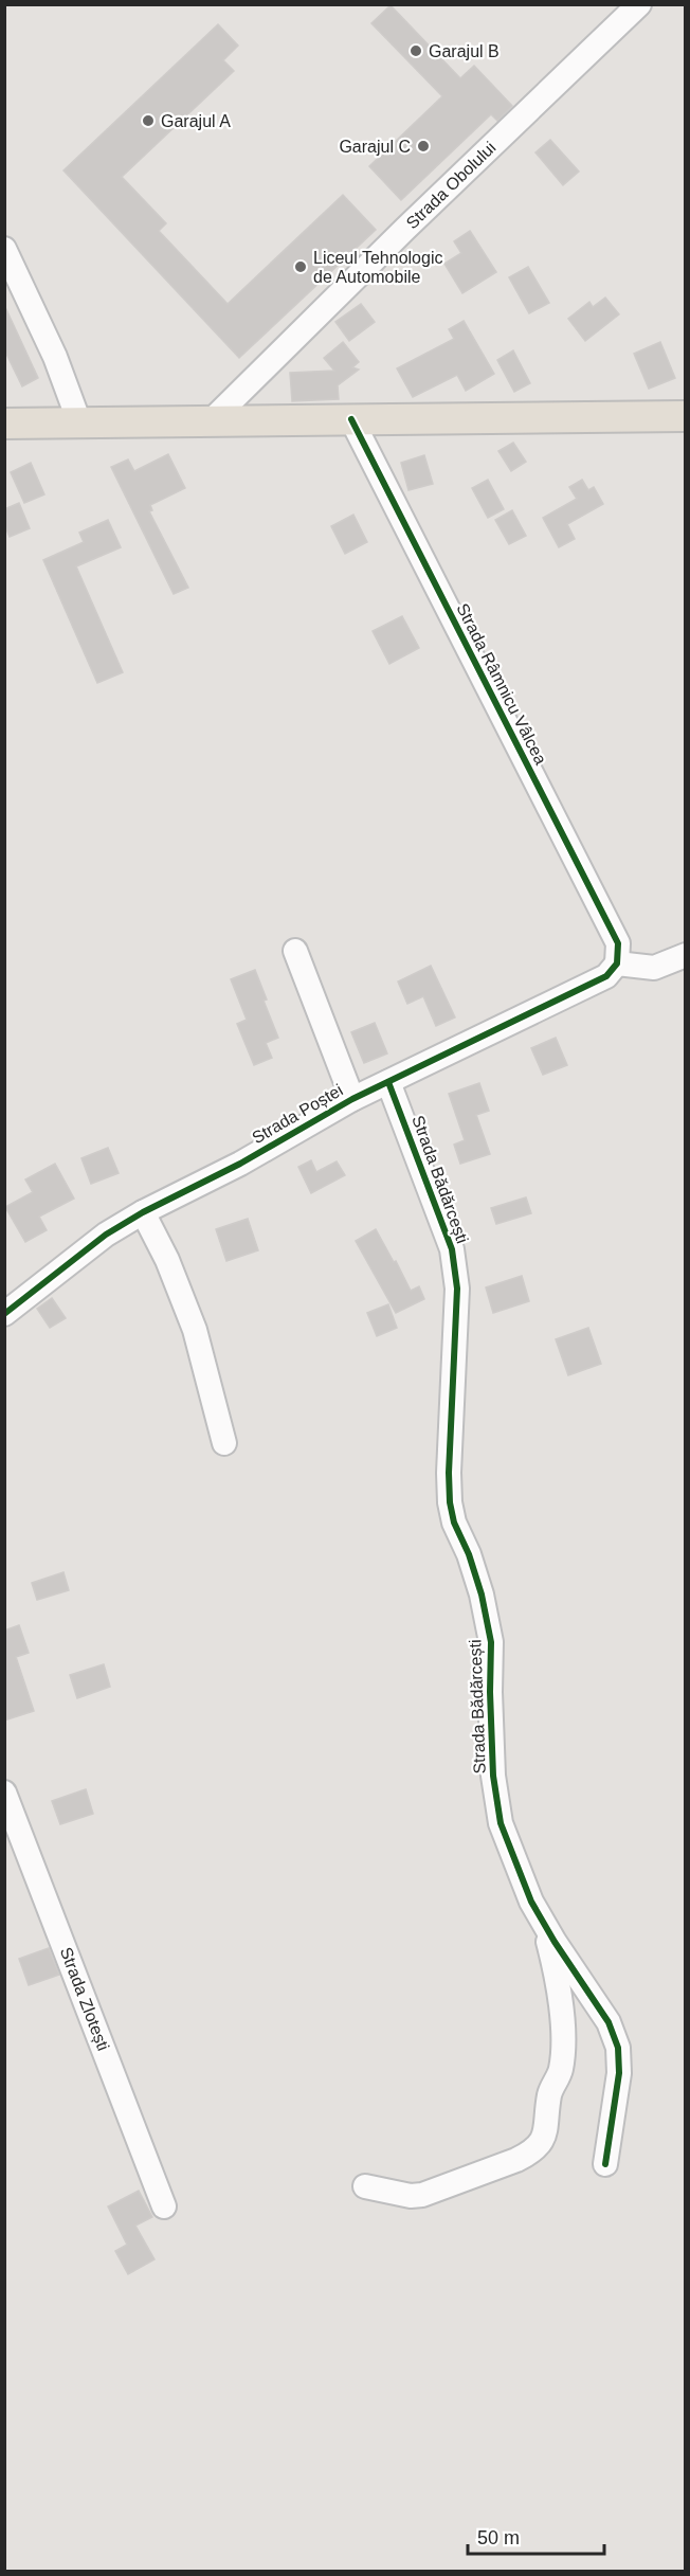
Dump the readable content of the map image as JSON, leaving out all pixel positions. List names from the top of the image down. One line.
{"streets":{"street":["Strada Obolului","Strada Râmnicu Vâlcea","Strada Poștei","Strada Bădărcești","Strada Zlotești"]},"crossings":[["Strada Râmnicu Vâlcea","Strada Poștei"],["Strada Poștei","Strada Bădărcești"]],"places":["Garajul B","Garajul A","Garajul C","Liceul Tehnologic de Automobile"],"scale_bar":"50 m"}
